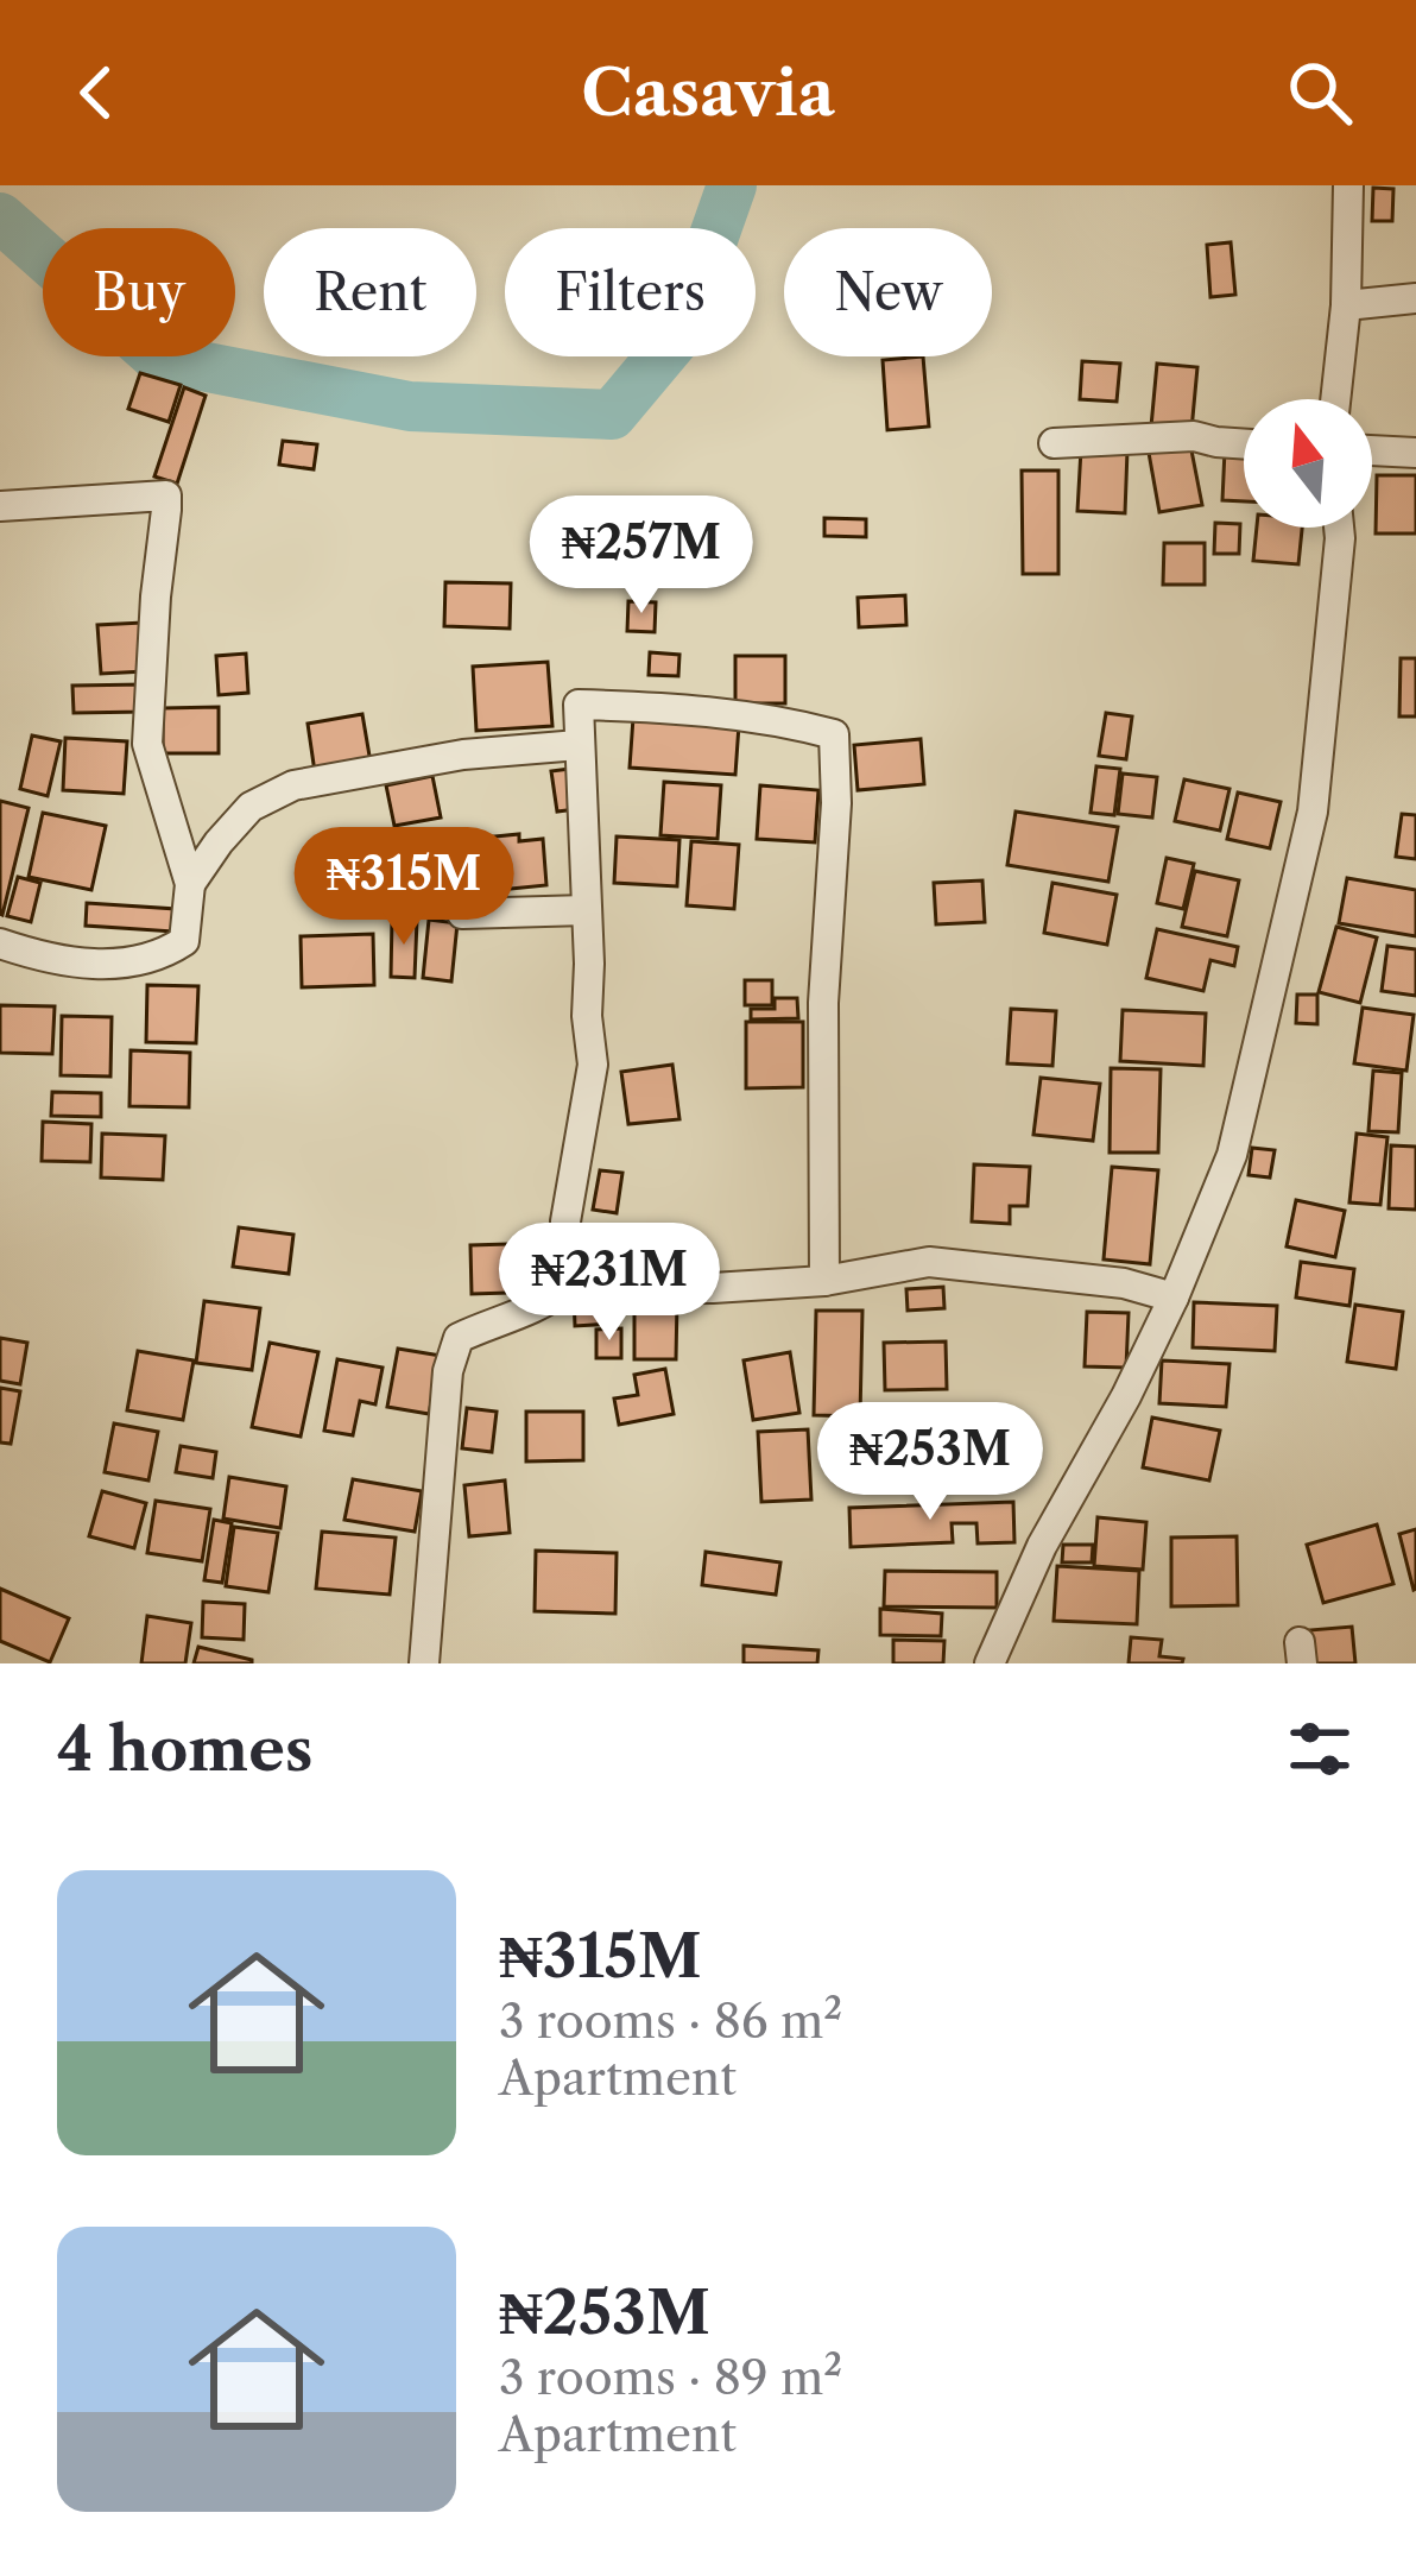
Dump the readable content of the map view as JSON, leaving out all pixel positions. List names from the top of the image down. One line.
{"north":"top","page":{"header":"Casavia","chip":["Buy","Rent","Filters","New"],"price":["₦257M","₦315M","₦231M","₦253M"],"heading":"4 homes","list":[{"name":"₦315M","note":"3 rooms · 86 m² · Apartment"},{"name":"₦253M","note":"3 rooms · 89 m² · Apartment"}]}}
